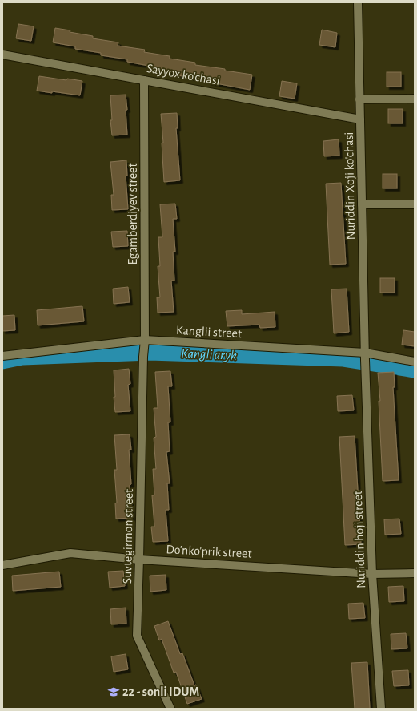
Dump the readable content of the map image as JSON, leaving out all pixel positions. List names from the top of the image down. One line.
{"streets":{"street":["Sayyox ko'chasi","Nuriddin Xoji ko'chasi","Egamberdiyev street","Kanglii street","Suvtegirmon street","Nuriddin hoji street","Do'nko'prik street"]},"crossings":[["Sayyox ko'chasi","Nuriddin Xoji ko'chasi"],["Sayyox ko'chasi","Egamberdiyev street"],["Nuriddin Xoji ko'chasi","Kanglii street"],["Nuriddin Xoji ko'chasi","Nuriddin hoji street"],["Egamberdiyev street","Kanglii street"],["Egamberdiyev street","Suvtegirmon street"],["Suvtegirmon street","Do'nko'prik street"],["Nuriddin hoji street","Do'nko'prik street"]],"water":["Kangli aryk"],"places":{"school or university":["22 - sonli IDUM"]}}
